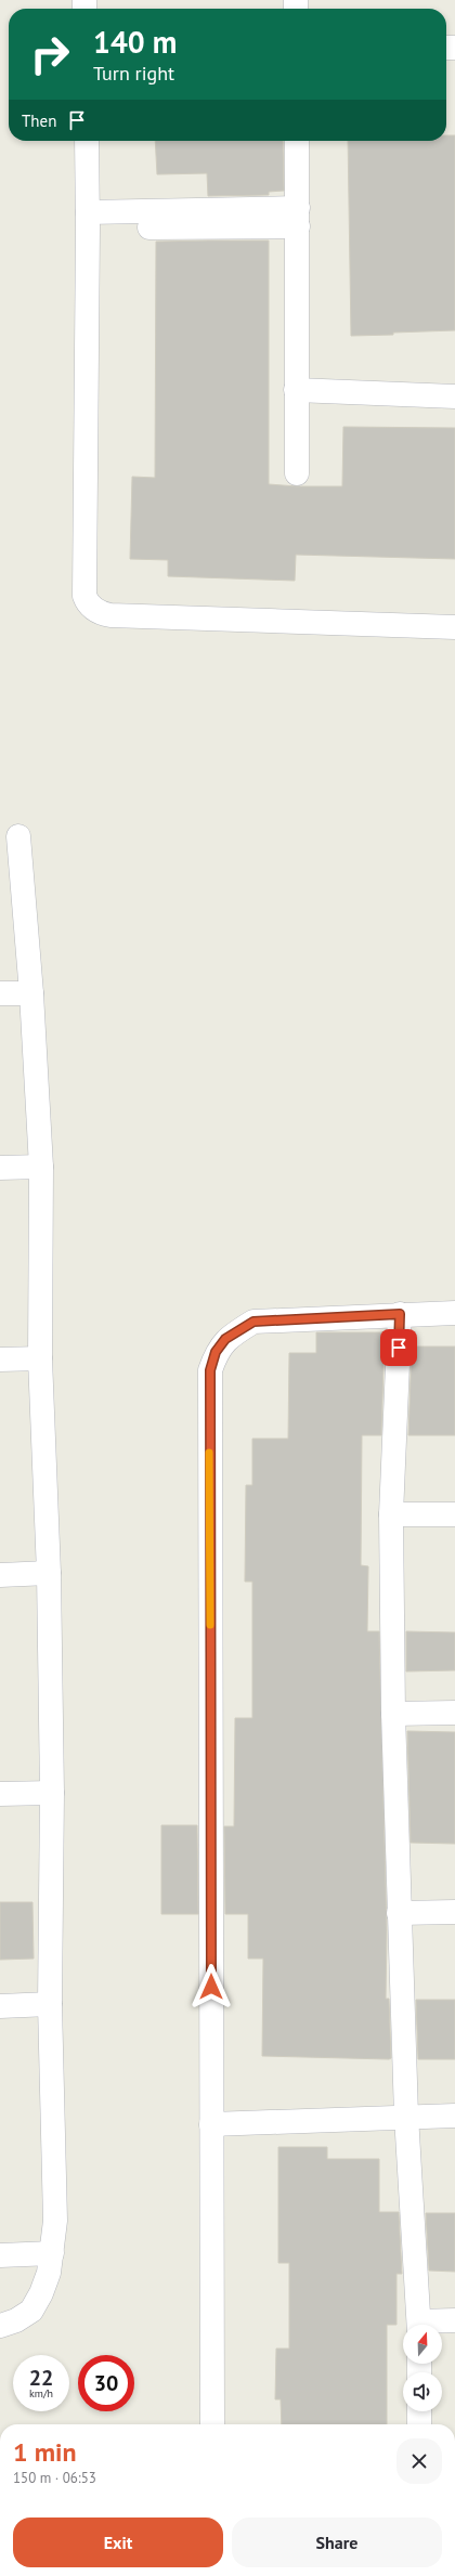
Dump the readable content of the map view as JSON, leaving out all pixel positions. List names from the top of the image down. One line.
{"north":"top","page":{"turn":["140 m","Turn right"],"then":"Then","speed":"22 km/h","limit":"30","heading":["1 min","150 m · 06:53"],"buttons":["Exit","Share"]}}
